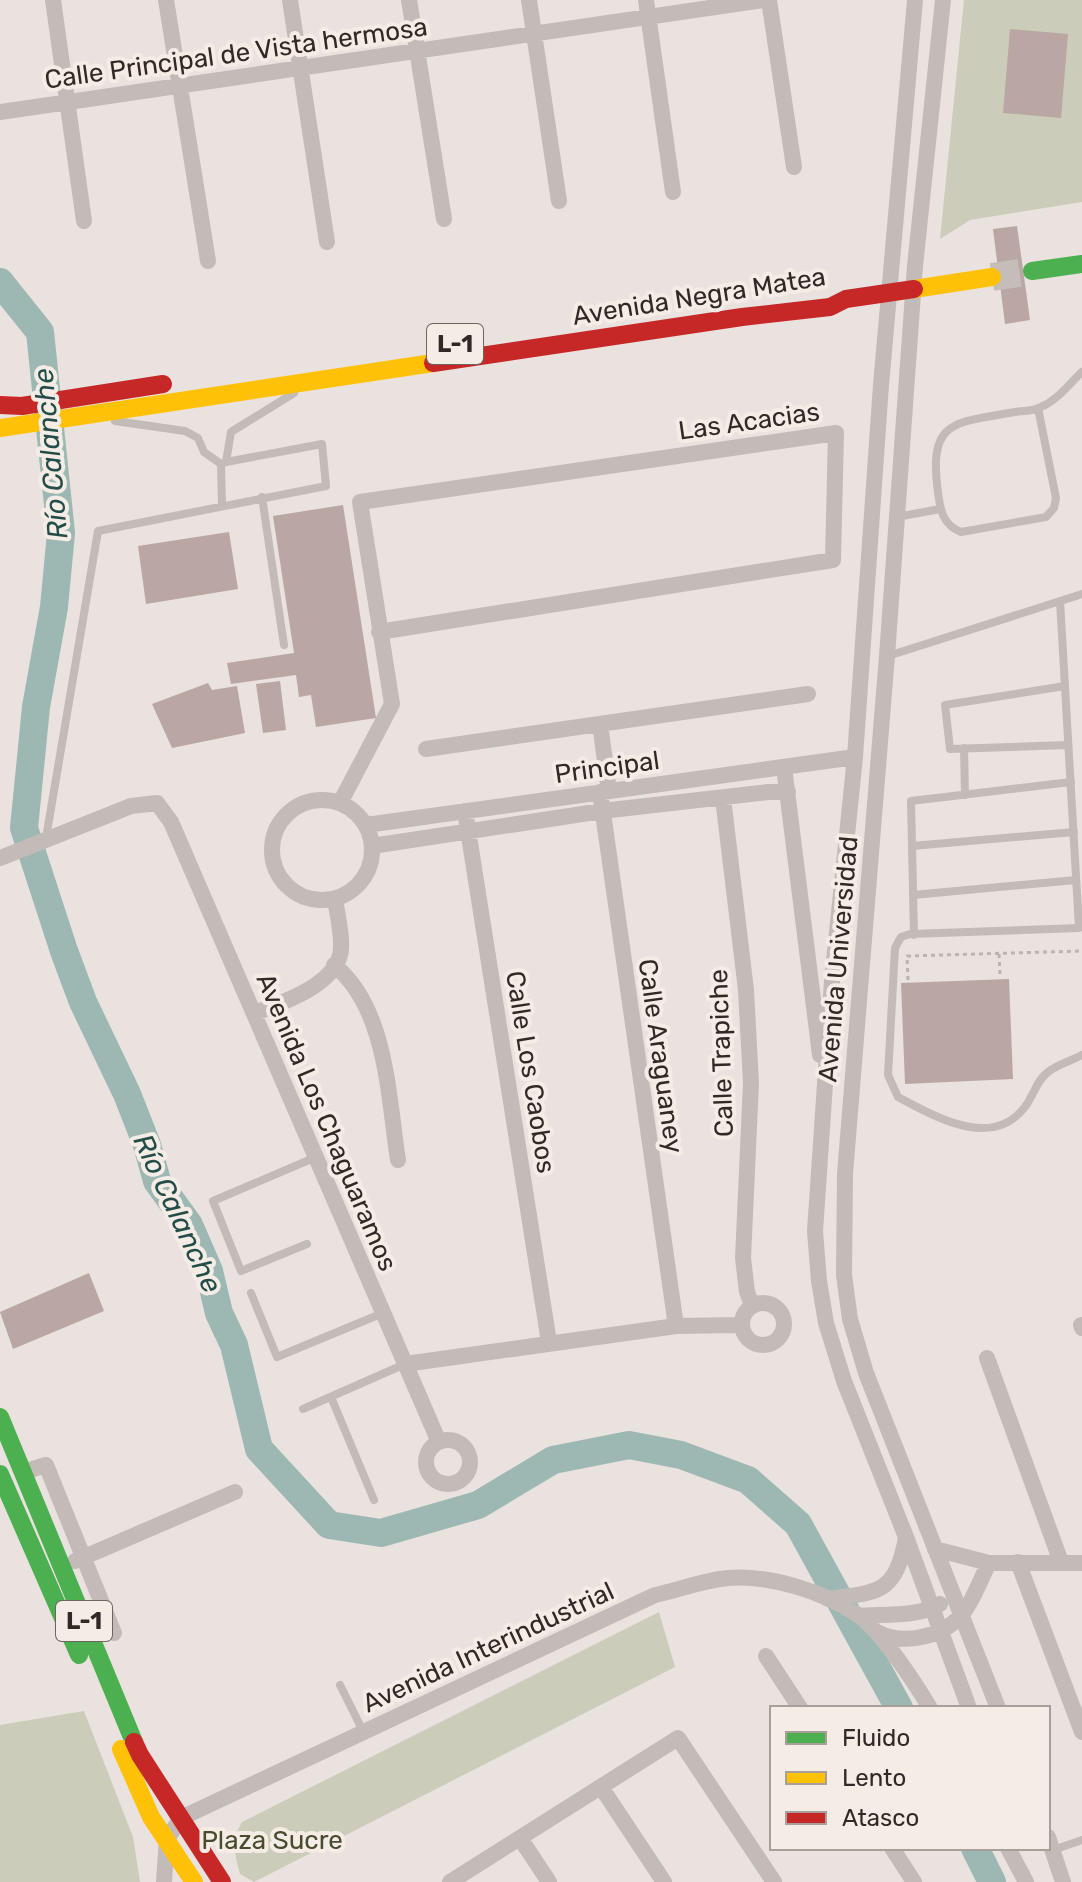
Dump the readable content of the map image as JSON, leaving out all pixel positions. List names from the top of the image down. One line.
{"streets":{"main road":["Avenida Negra Matea","L-1"],"street":["Calle Principal de Vista hermosa","Las Acacias","Principal","Avenida Universidad","Calle Trapiche","Calle Araguaney","Calle Los Caobos","Avenida Los Chaguaramos","Avenida Interindustrial"]},"crossings":[["Avenida Negra Matea","L-1"],["L-1","Avenida Universidad"],["L-1","Avenida Interindustrial"],["Las Acacias","Principal"],["Principal","Avenida Universidad"],["Principal","Calle Trapiche"],["Principal","Calle Araguaney"],["Principal","Calle Los Caobos"],["Avenida Universidad","Avenida Interindustrial"]],"water":["Río Calanche"],"parks":["Plaza Sucre"],"legend":["Fluido","Lento","Atasco"]}
